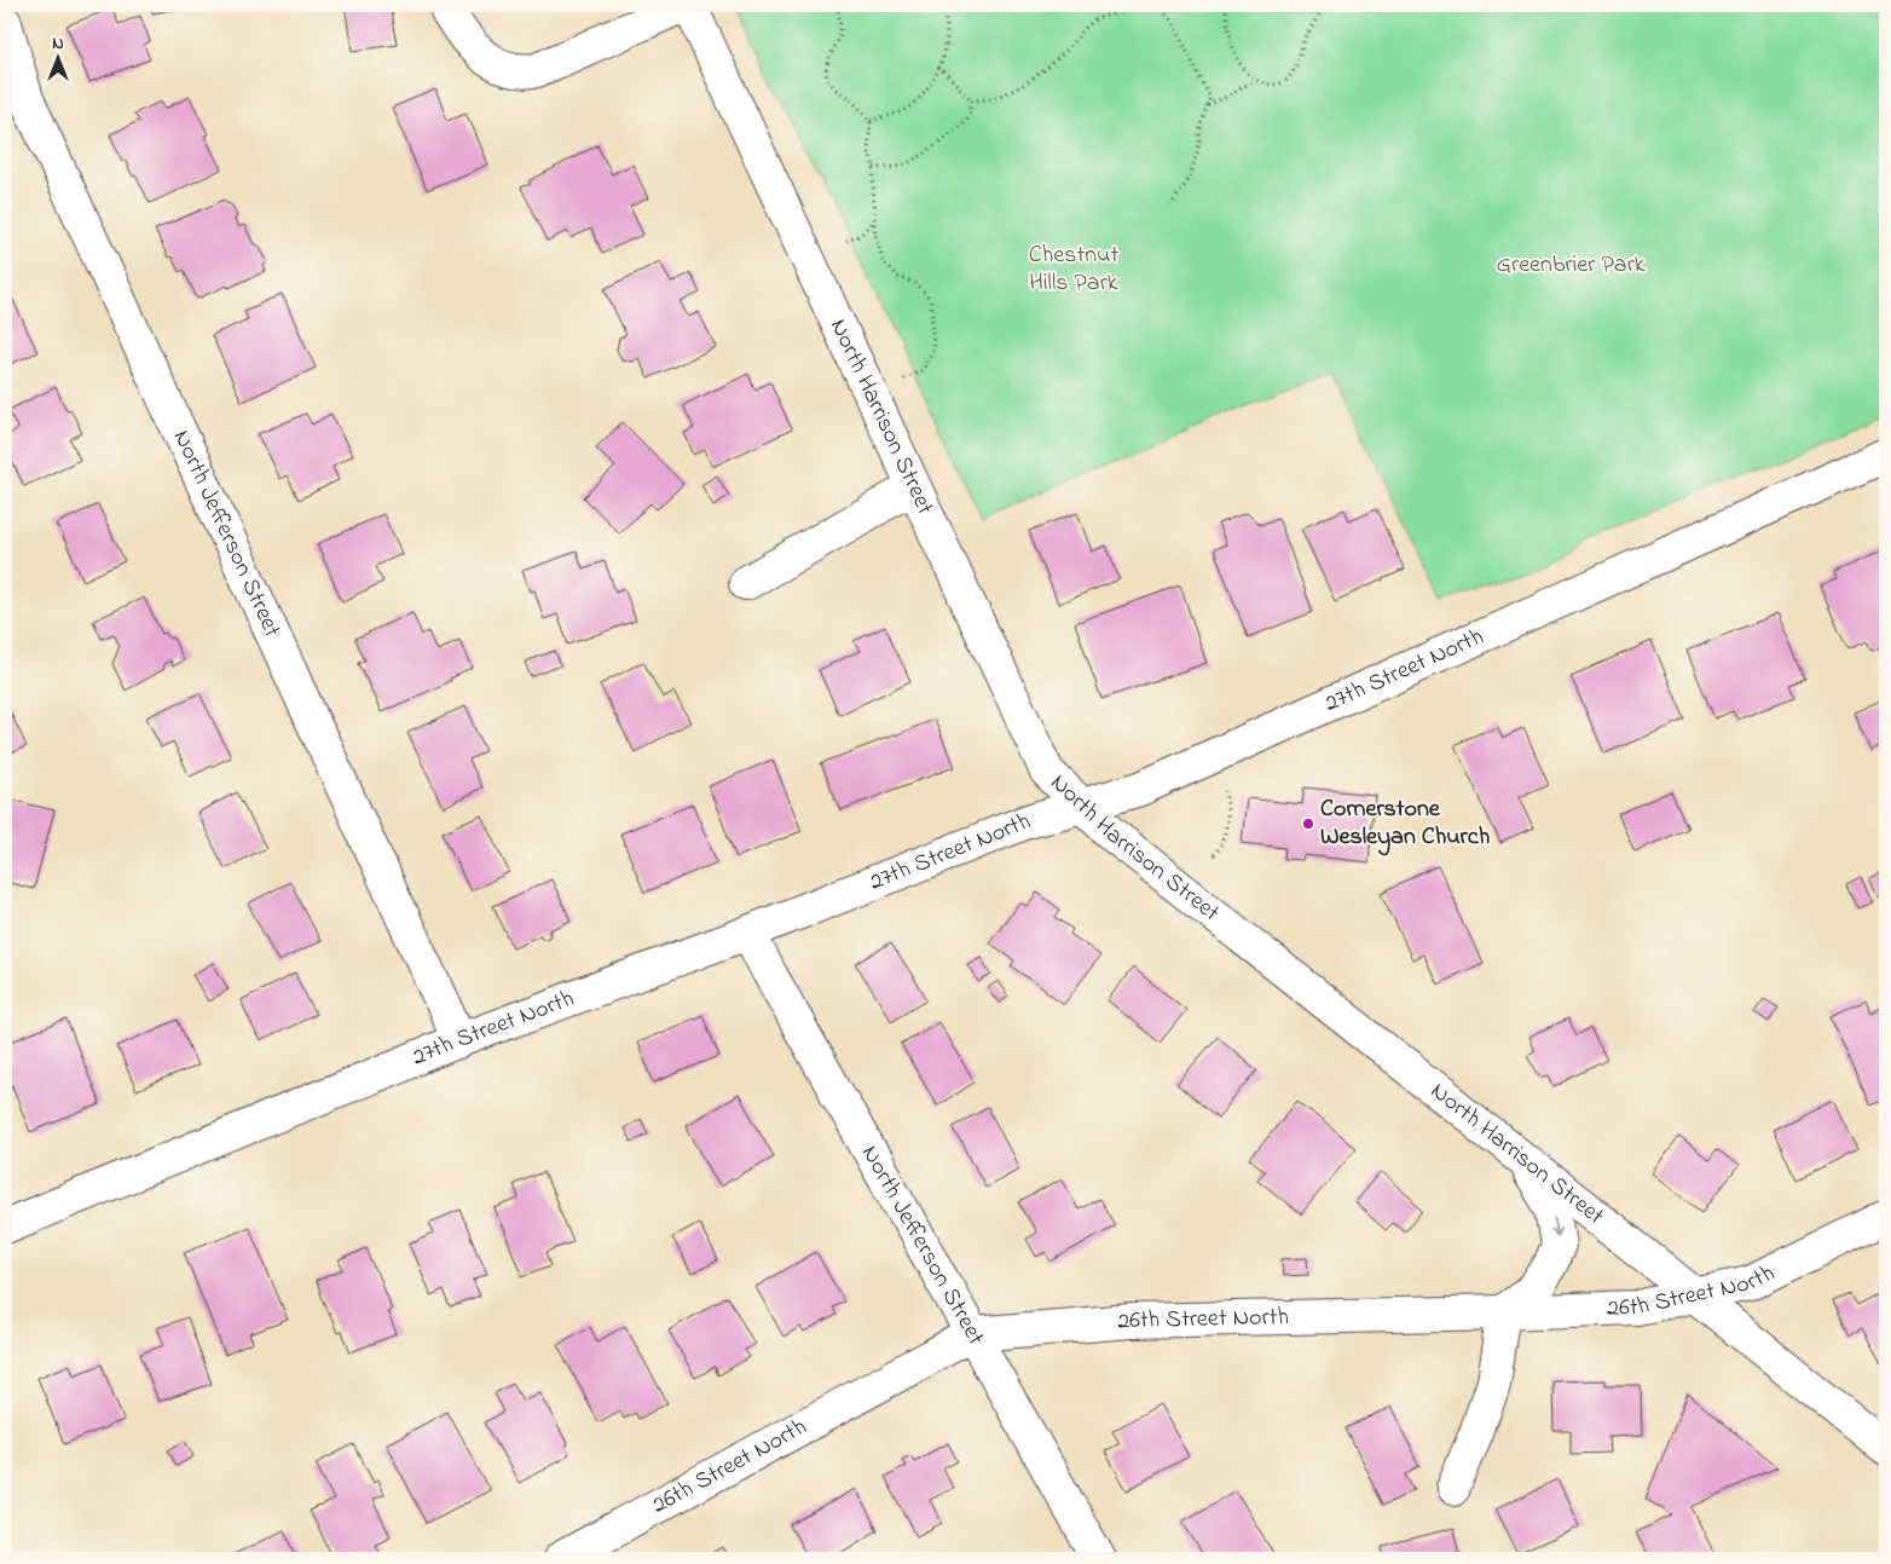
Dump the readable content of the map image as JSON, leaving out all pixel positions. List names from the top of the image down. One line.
{"streets":{"street":["North Harrison Street","North Jefferson Street","27th Street North","26th Street North"]},"crossings":[["North Harrison Street","27th Street North"],["North Harrison Street","26th Street North"],["North Jefferson Street","27th Street North"],["North Jefferson Street","26th Street North"]],"parks":["Chestnut Hills Park","Greenbrier Park"],"places":["Cornerstone Wesleyan Church"],"north":"top"}
